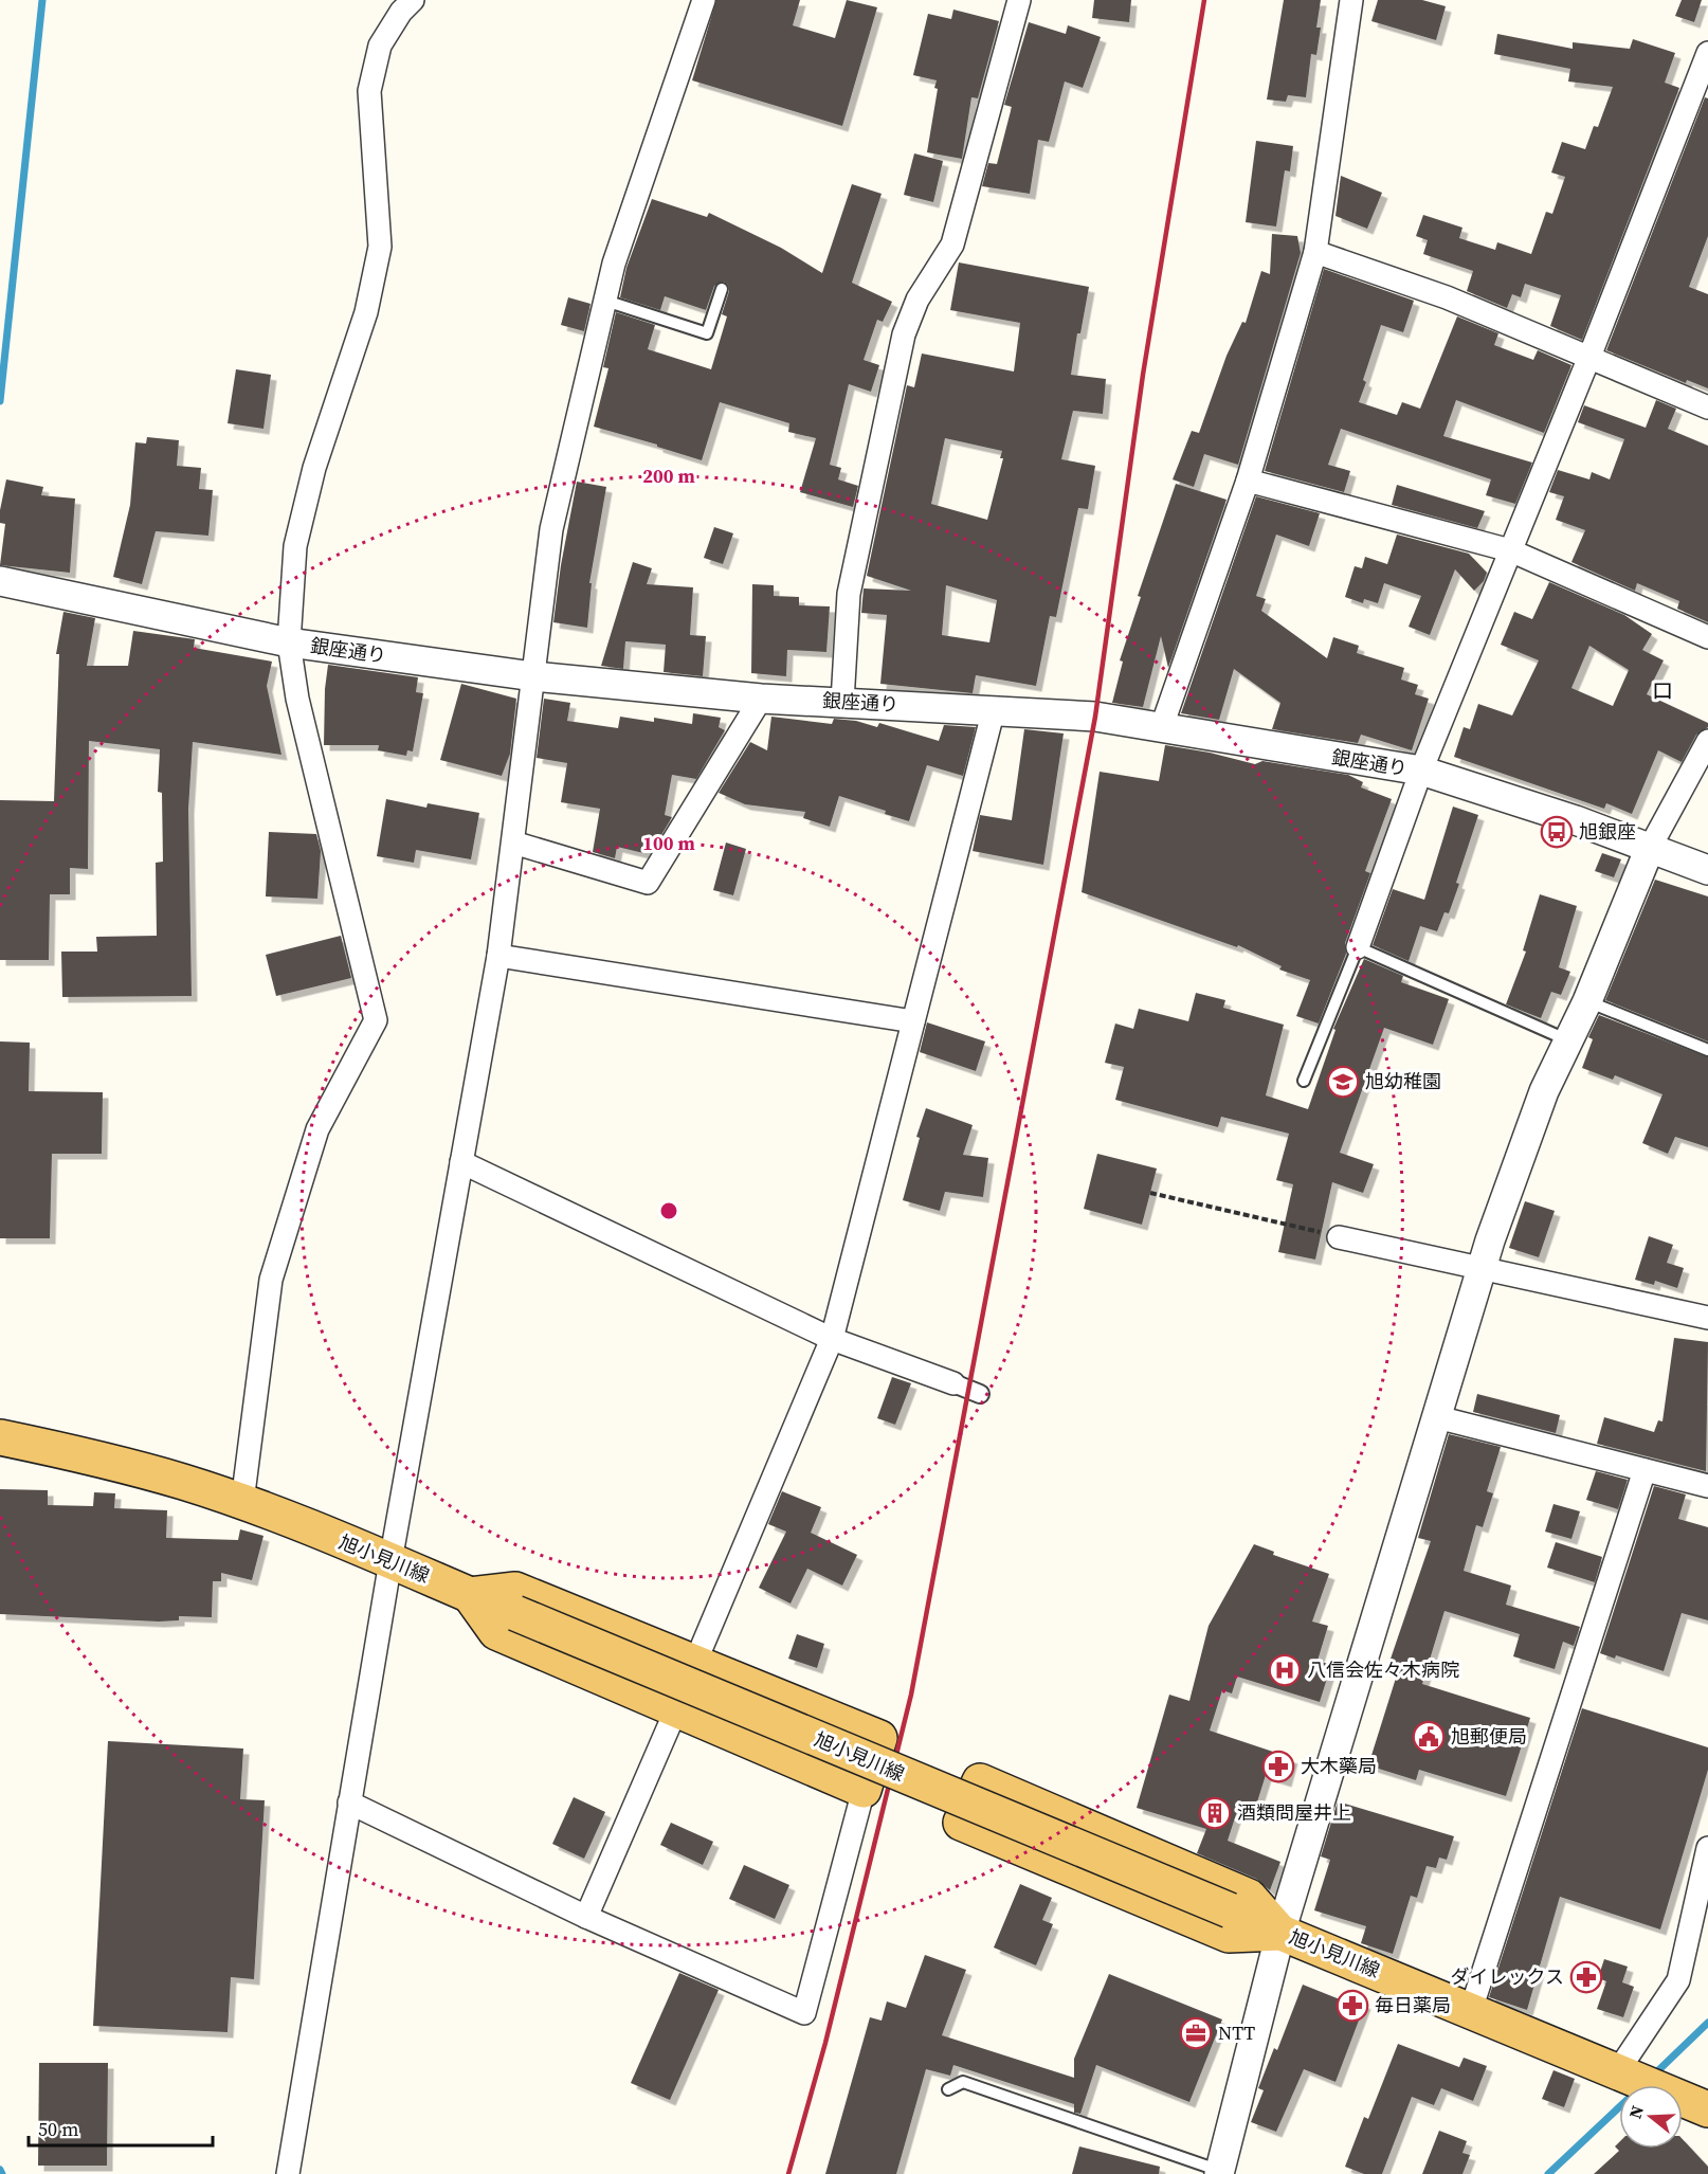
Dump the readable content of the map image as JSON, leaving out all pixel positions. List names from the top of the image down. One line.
{"streets":{"main road":["旭小見川線"],"street":["銀座通り"]},"districts":["ロ"],"places":{"bus stop":["旭銀座"],"school or university":["旭幼稚園"],"hospital":["八信会佐々木病院"],"public building":["旭郵便局"],"pharmacy":["大木藥局","ダイレックス","毎日薬局"],"building":["酒類問屋井上"],"office":["NTT"]},"scale_bar":"50 m","north":"left","rings":["200 m","100 m"]}
